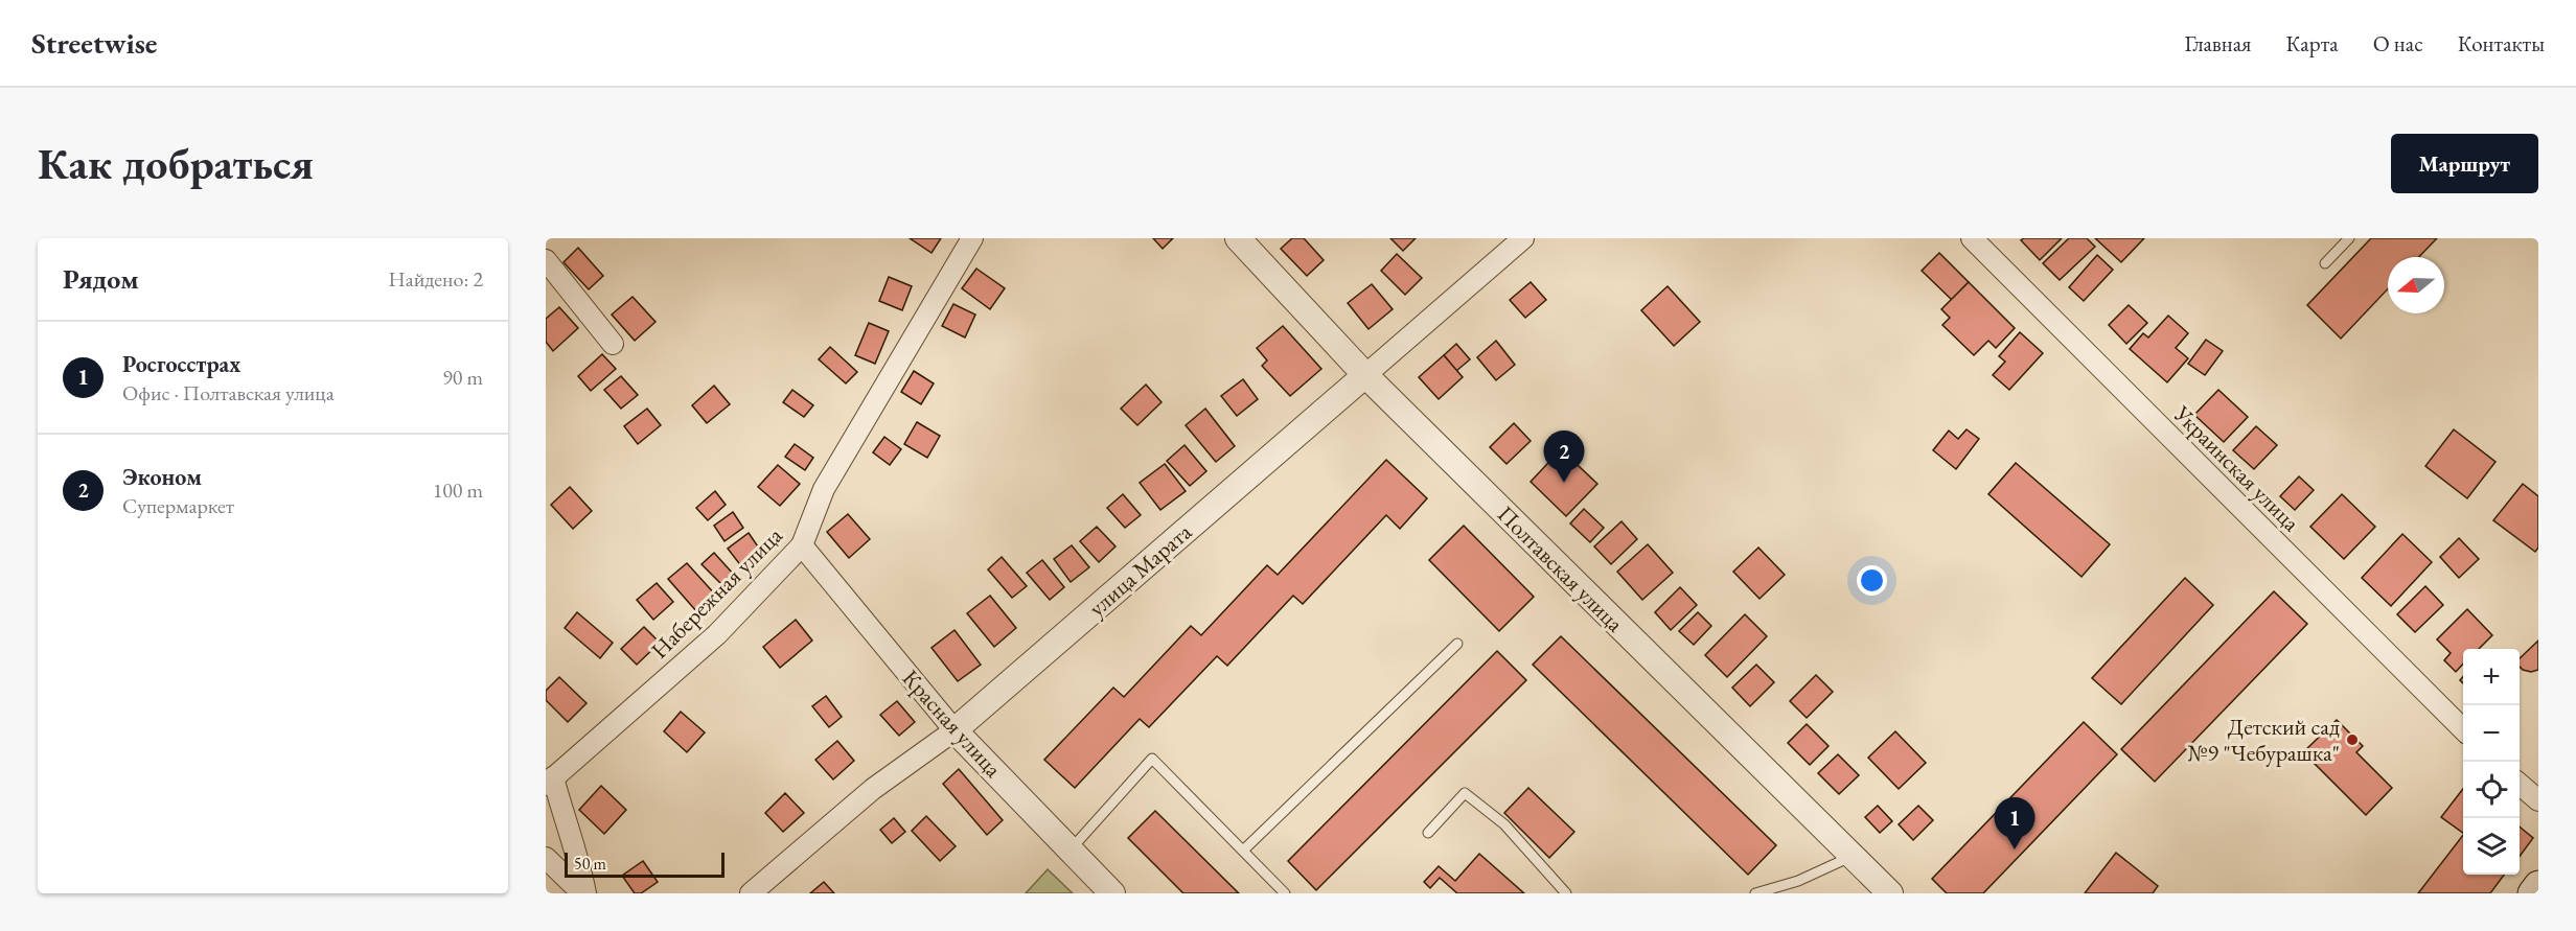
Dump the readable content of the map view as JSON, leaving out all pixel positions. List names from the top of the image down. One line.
{"streets":{"street":["Украинская улица","Полтавская улица","улица Марата","Набережная улица","Красная улица"]},"crossings":[["Полтавская улица","улица Марата"],["улица Марата","Красная улица"],["Набережная улица","Красная улица"]],"places":["Детский сад №9 \"Чебурашка\""],"scale_bar":"50 m","north":"left","page":{"header":"Streetwise","nav":["Главная","Карта","О нас","Контакты"],"buttons":"Маршрут","title":"Как добраться","heading":["Рядом","Найдено: 2"],"list":[{"mark":"1","name":"Росгосстрах","note":"Офис · Полтавская улица","value":"90 m"},{"mark":"2","name":"Эконом","note":"Супермаркет","value":"100 m"}],"pins":["2","1"],"map_buttons":["+","−"],"scale":"50 m"}}
